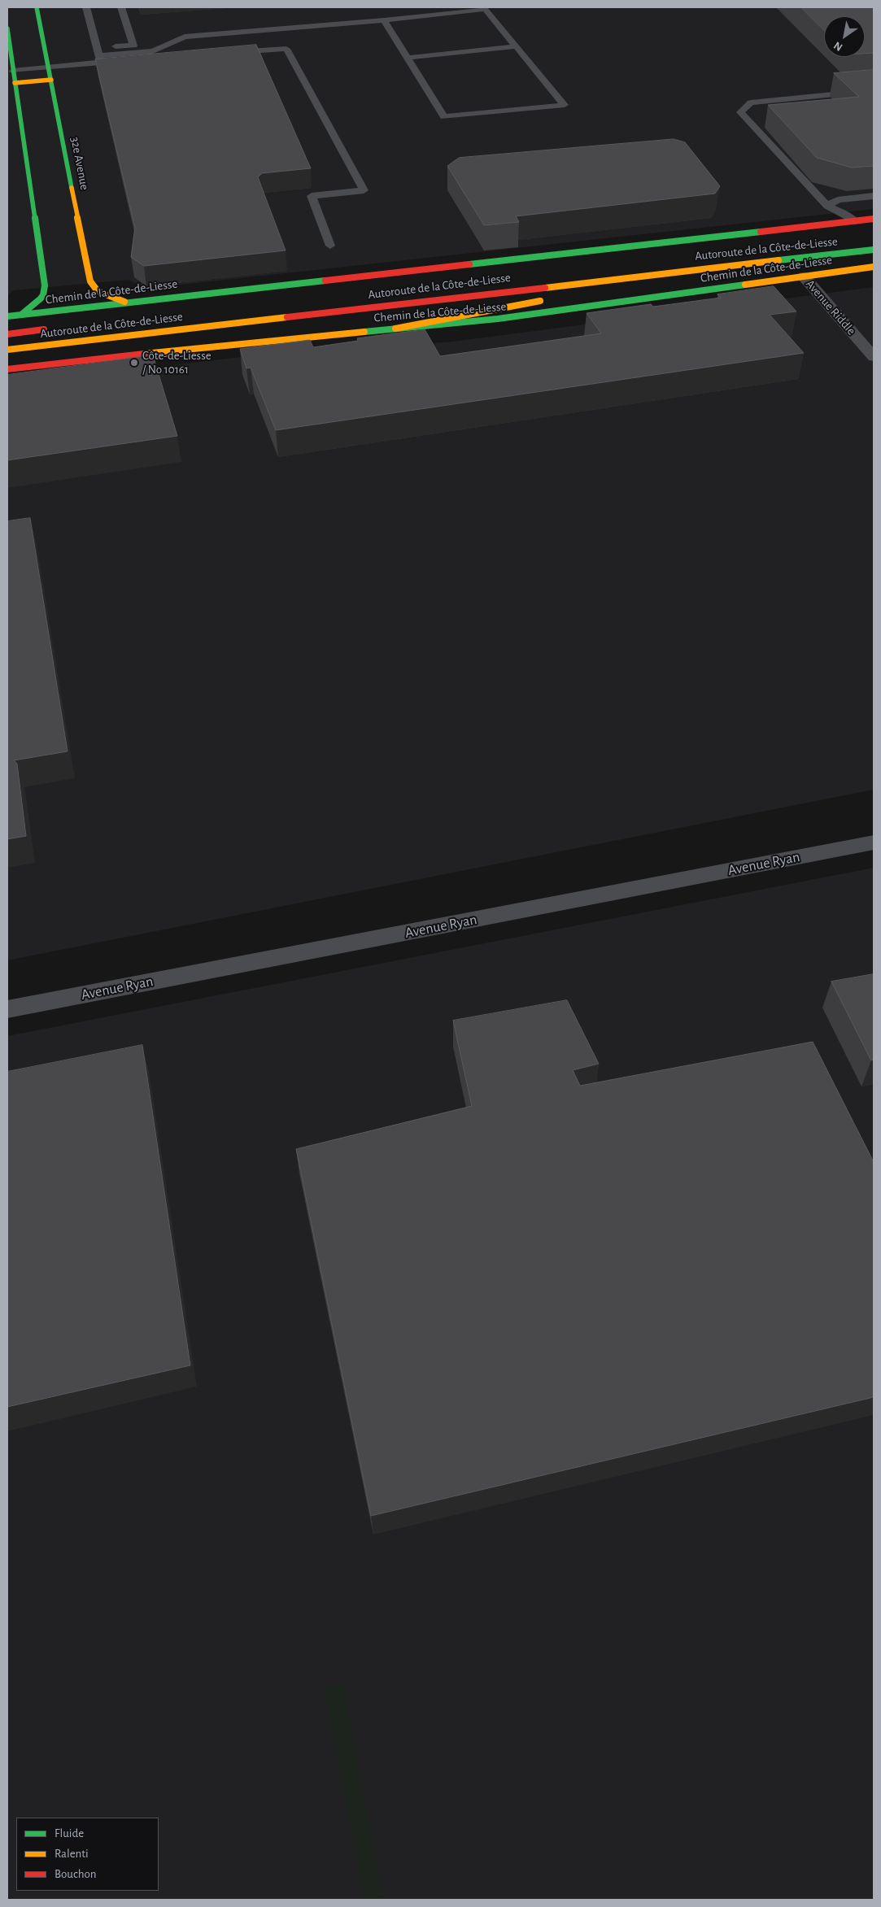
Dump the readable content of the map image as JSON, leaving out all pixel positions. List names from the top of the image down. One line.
{"streets":{"main road":["32e Avenue","Autoroute de la Côte-de-Liesse","Chemin de la Côte-de-Liesse"],"street":["Avenue Riddle","Avenue Ryan"]},"crossings":[["32e Avenue","Chemin de la Côte-de-Liesse"],["Chemin de la Côte-de-Liesse","Avenue Riddle"]],"places":["Côte-de-Liesse / No 10161"],"legend":["Fluide","Ralenti","Bouchon"],"north":"bottom left"}
